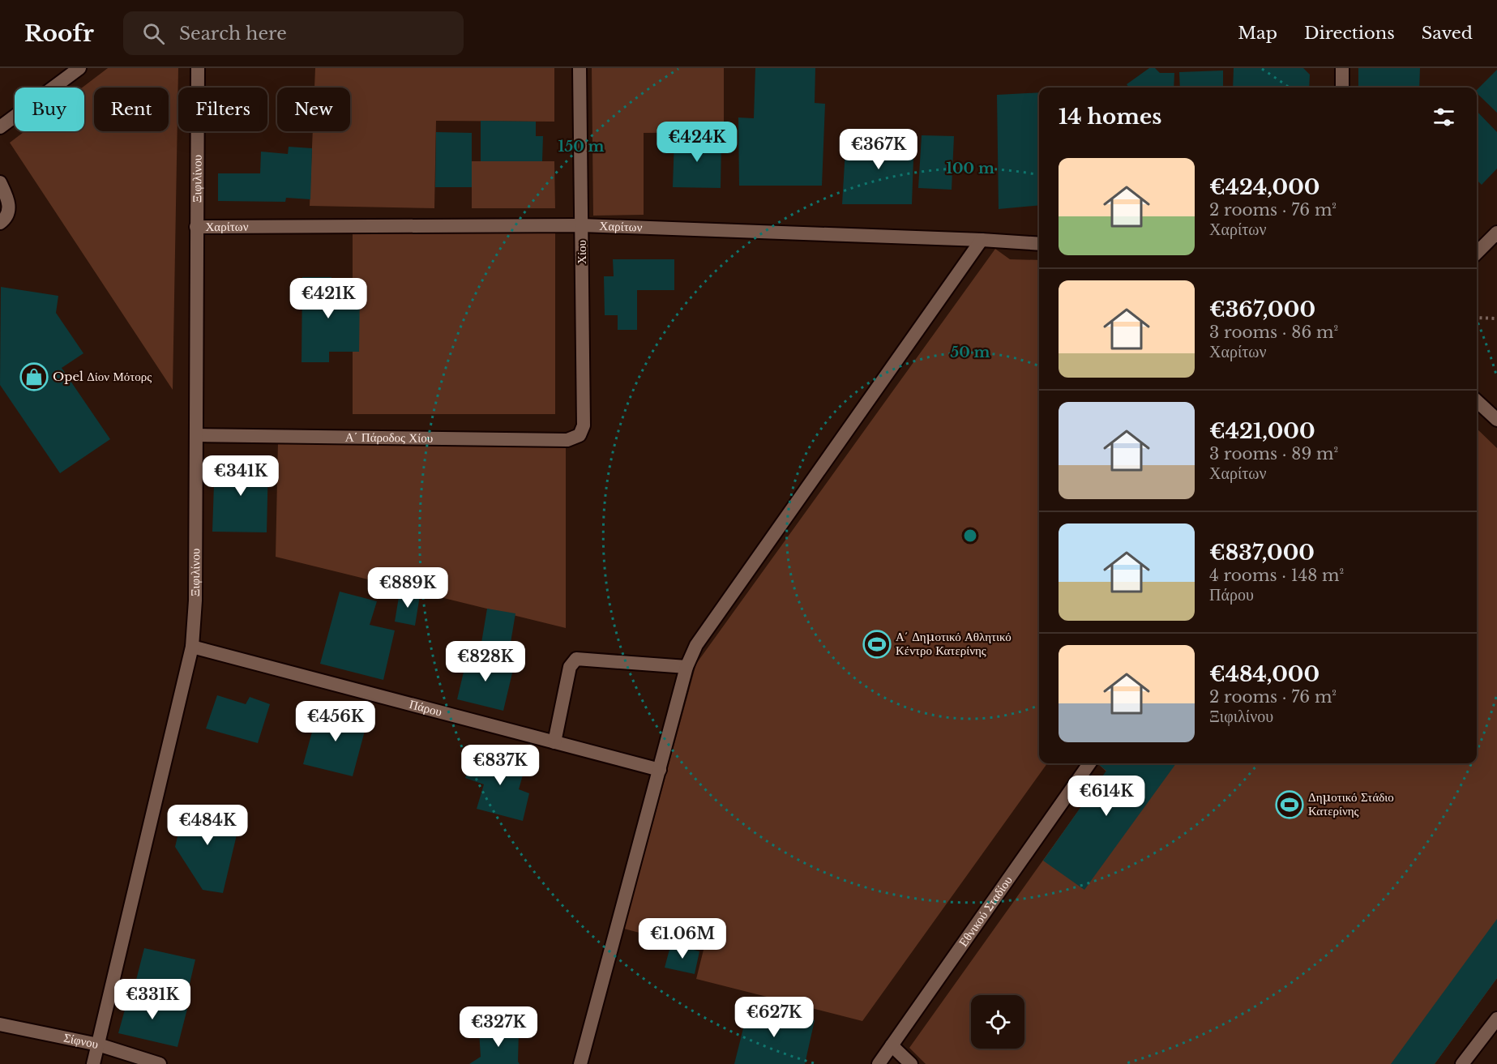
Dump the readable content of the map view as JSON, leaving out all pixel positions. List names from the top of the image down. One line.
{"streets":{"street":["Ξιφιλίνου","Χαρίτων","Χίου","Α΄ Πάροδος Χίου","Πάρου","Εθνικού Σταδίου","Σίφνου"]},"crossings":[["Ξιφιλίνου","Χαρίτων"],["Ξιφιλίνου","Α΄ Πάροδος Χίου"],["Ξιφιλίνου","Πάρου"],["Ξιφιλίνου","Σίφνου"],["Χαρίτων","Χίου"],["Χίου","Α΄ Πάροδος Χίου"]],"places":{"shop":["Opel Δίον Μότορς"],"sports":["Α΄ Δημοτικό Αθλητικό Κέντρο Κατερίνης","Δημοτικό Στάδιο Κατερίνης"]},"page":{"header":"Roofr","search":"Search here","nav":["Map","Directions","Saved"],"chip":["Buy","Rent","Filters","New"],"heading":"14 homes","price":["€424K","€367K","€421K","€341K","€889K","€828K","€456K","€837K","€614K","€484K","€1.06M","€331K","€627K","€327K"],"list":[{"name":"€424,000","note":"2 rooms · 76 m² · Χαρίτων"},{"name":"€367,000","note":"3 rooms · 86 m² · Χαρίτων"},{"name":"€421,000","note":"3 rooms · 89 m² · Χαρίτων"},{"name":"€837,000","note":"4 rooms · 148 m² · Πάρου"},{"name":"€484,000","note":"2 rooms · 76 m² · Ξιφιλίνου"}]},"rings":["150 m","100 m","50 m"]}
